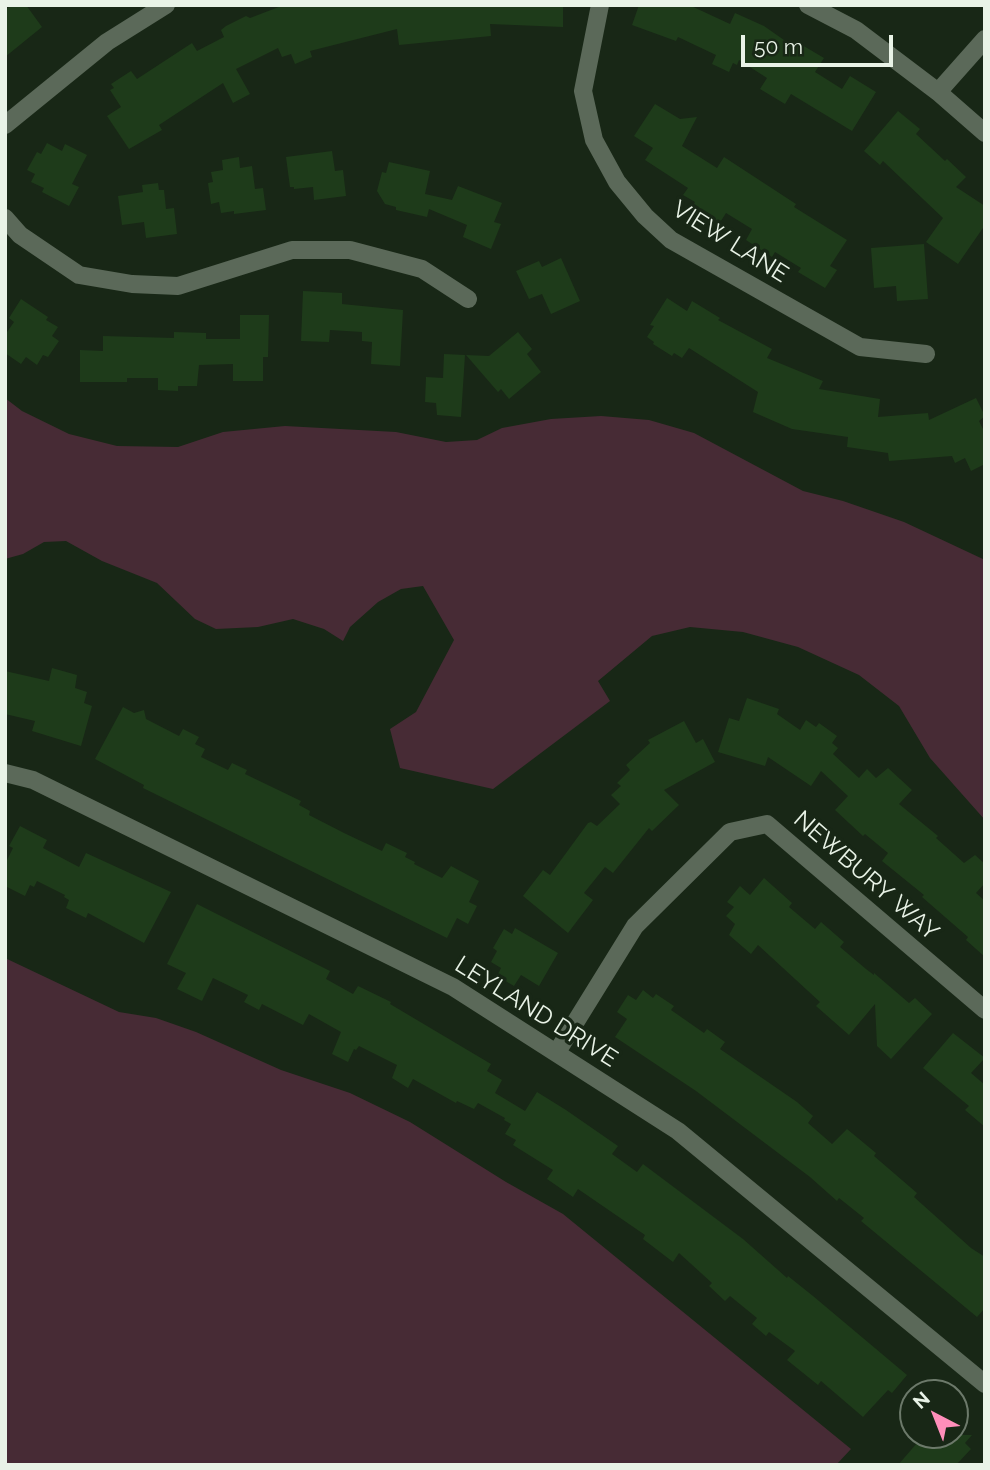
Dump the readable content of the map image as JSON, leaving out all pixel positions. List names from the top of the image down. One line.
{"streets":{"street":["VIEW LANE","NEWBURY WAY","LEYLAND DRIVE"]},"crossings":[["NEWBURY WAY","LEYLAND DRIVE"]],"scale_bar":"50 m","north":"top left"}
